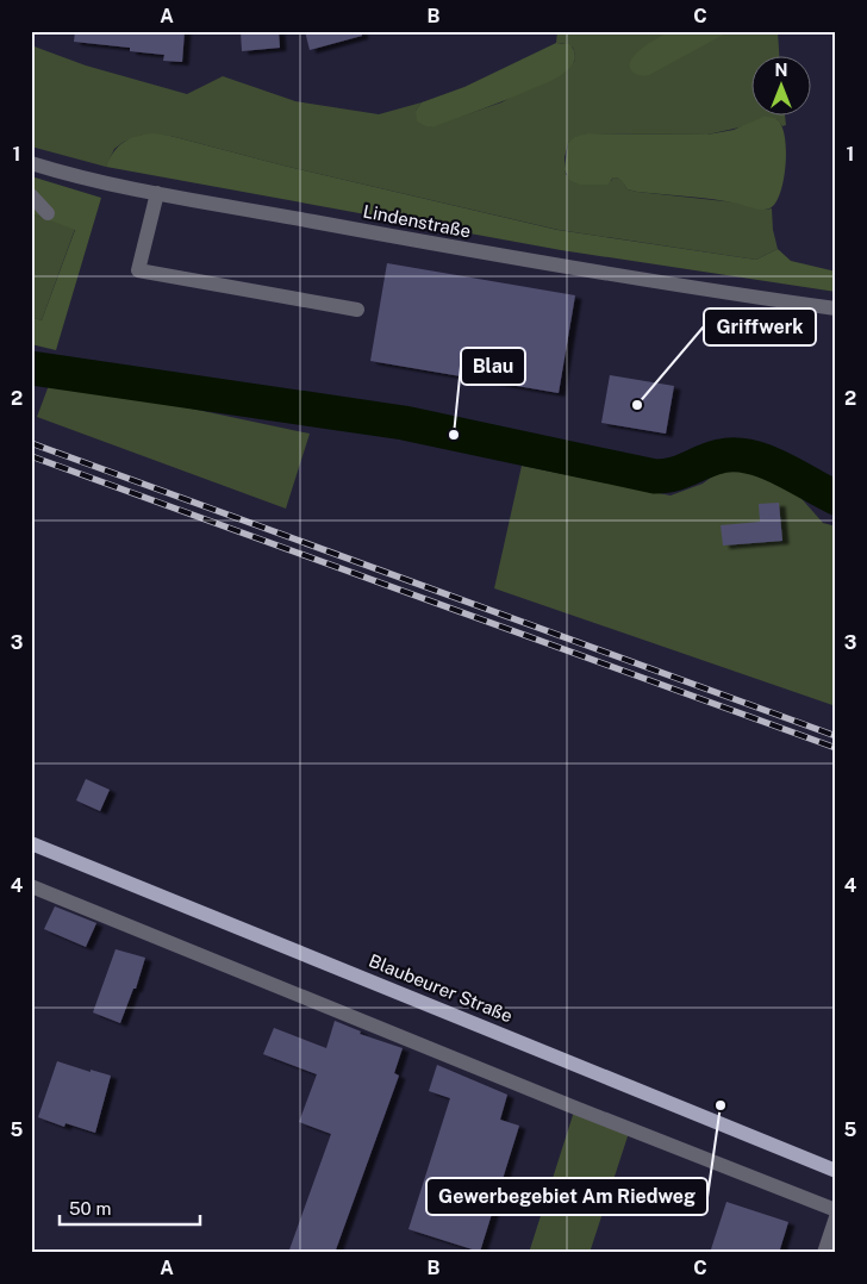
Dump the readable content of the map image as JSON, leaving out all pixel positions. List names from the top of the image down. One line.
{"streets":{"main road":["Blaubeurer Straße"],"street":["Lindenstraße"]},"places":["Griffwerk","Blau","Gewerbegebiet Am Riedweg"],"scale_bar":"50 m","north":"top","grid":{"columns":["A","B","C"],"rows":["1","2","3","4","5"]}}
